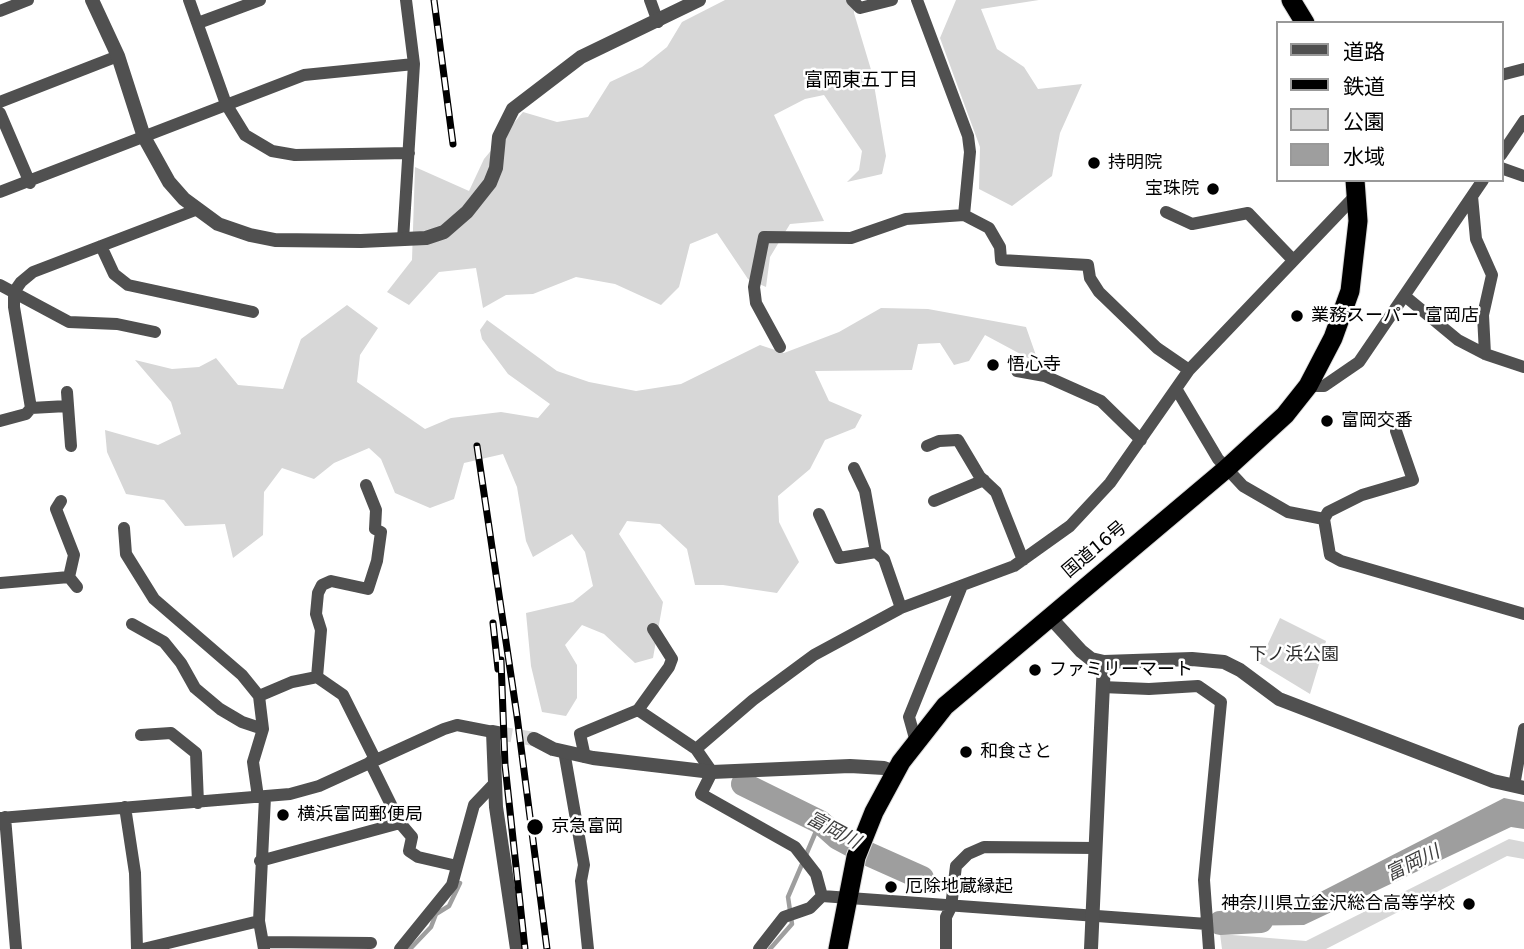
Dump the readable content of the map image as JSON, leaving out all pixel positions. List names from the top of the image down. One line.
{"streets":{"highway":["国道16号"]},"districts":["富岡東五丁目"],"water":["富岡川"],"parks":["下ノ浜公園"],"places":["持明院","宝珠院","業務スーパー 富岡店","悟心寺","富岡交番","ファミリーマート","和食さと","横浜富岡郵便局","京急富岡","厄除地蔵縁起","神奈川県立金沢総合高等学校"],"legend":["道路","鉄道","公園","水域"]}
